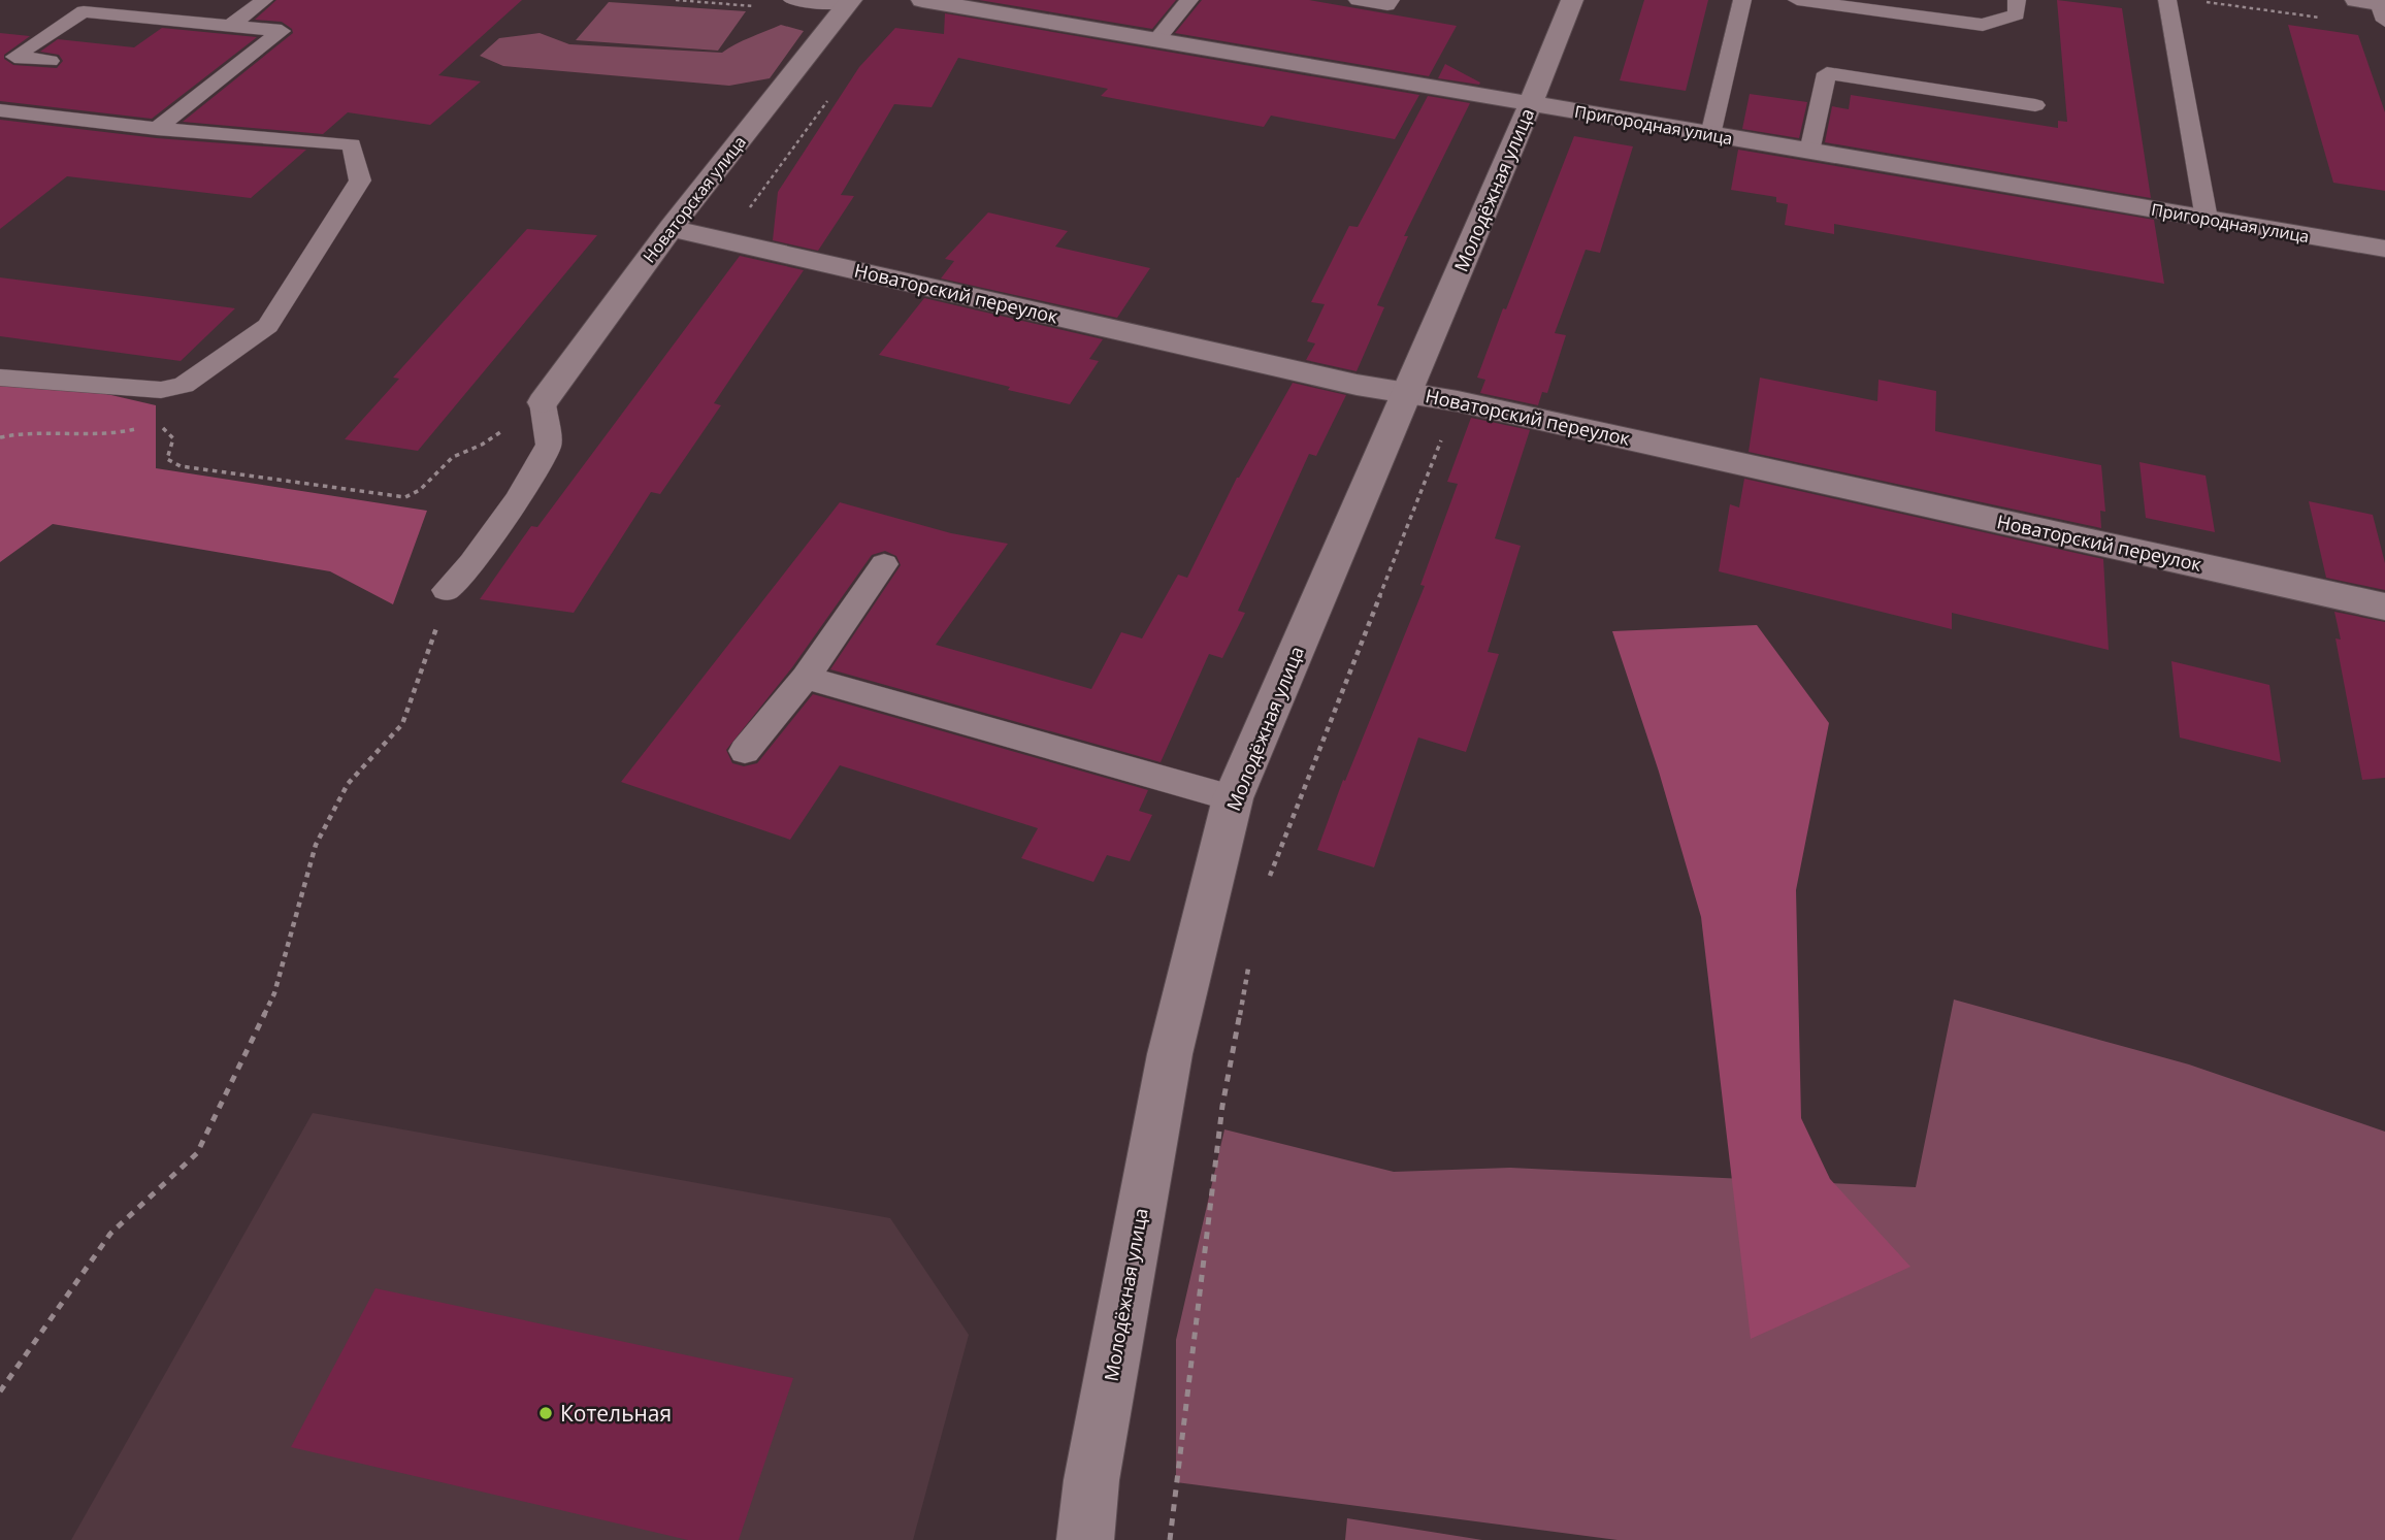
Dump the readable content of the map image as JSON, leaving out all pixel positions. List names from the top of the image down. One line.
{"streets":{"street":["Пригородная улица","Молодёжная улица","Новаторская улица","Новаторский переулок"]},"crossings":[["Пригородная улица","Молодёжная улица"],["Молодёжная улица","Новаторский переулок"],["Новаторская улица","Новаторский переулок"]],"places":["Котельная"]}
